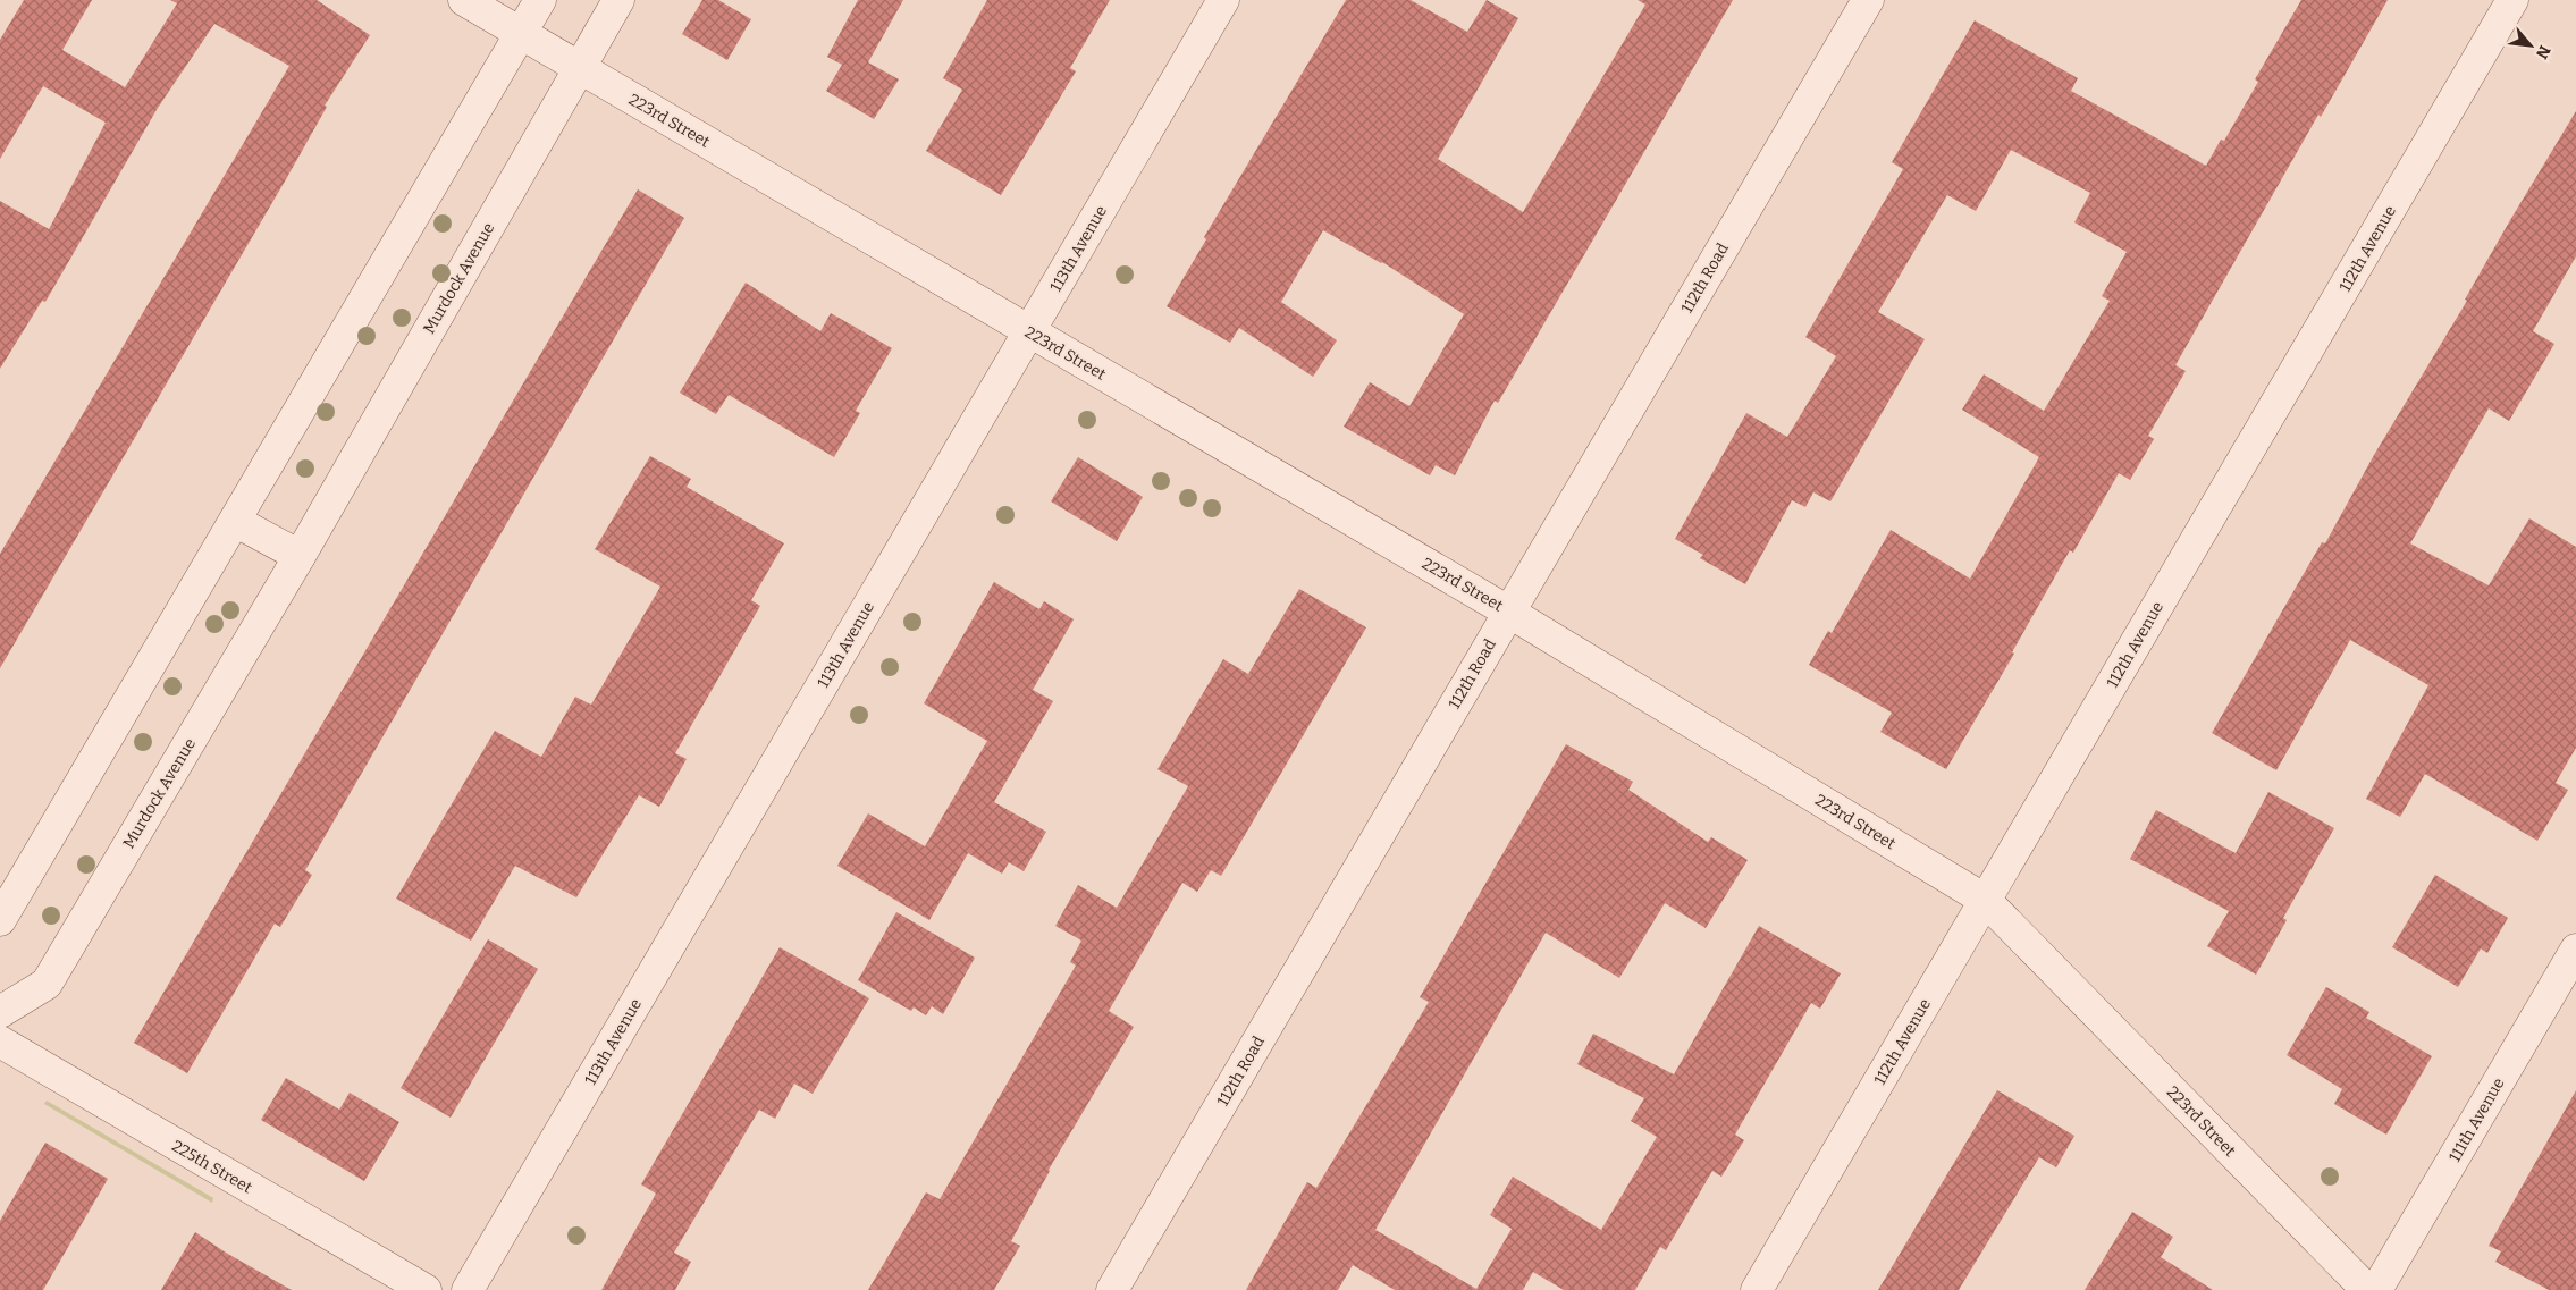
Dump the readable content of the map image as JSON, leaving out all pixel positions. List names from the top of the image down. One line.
{"streets":{"street":["223rd Street","113th Avenue","112th Avenue","Murdock Avenue","112th Road","111th Avenue","225th Street"]},"crossings":[["223rd Street","113th Avenue"],["223rd Street","112th Avenue"],["223rd Street","Murdock Avenue"],["223rd Street","112th Road"]],"north":"bottom right"}
